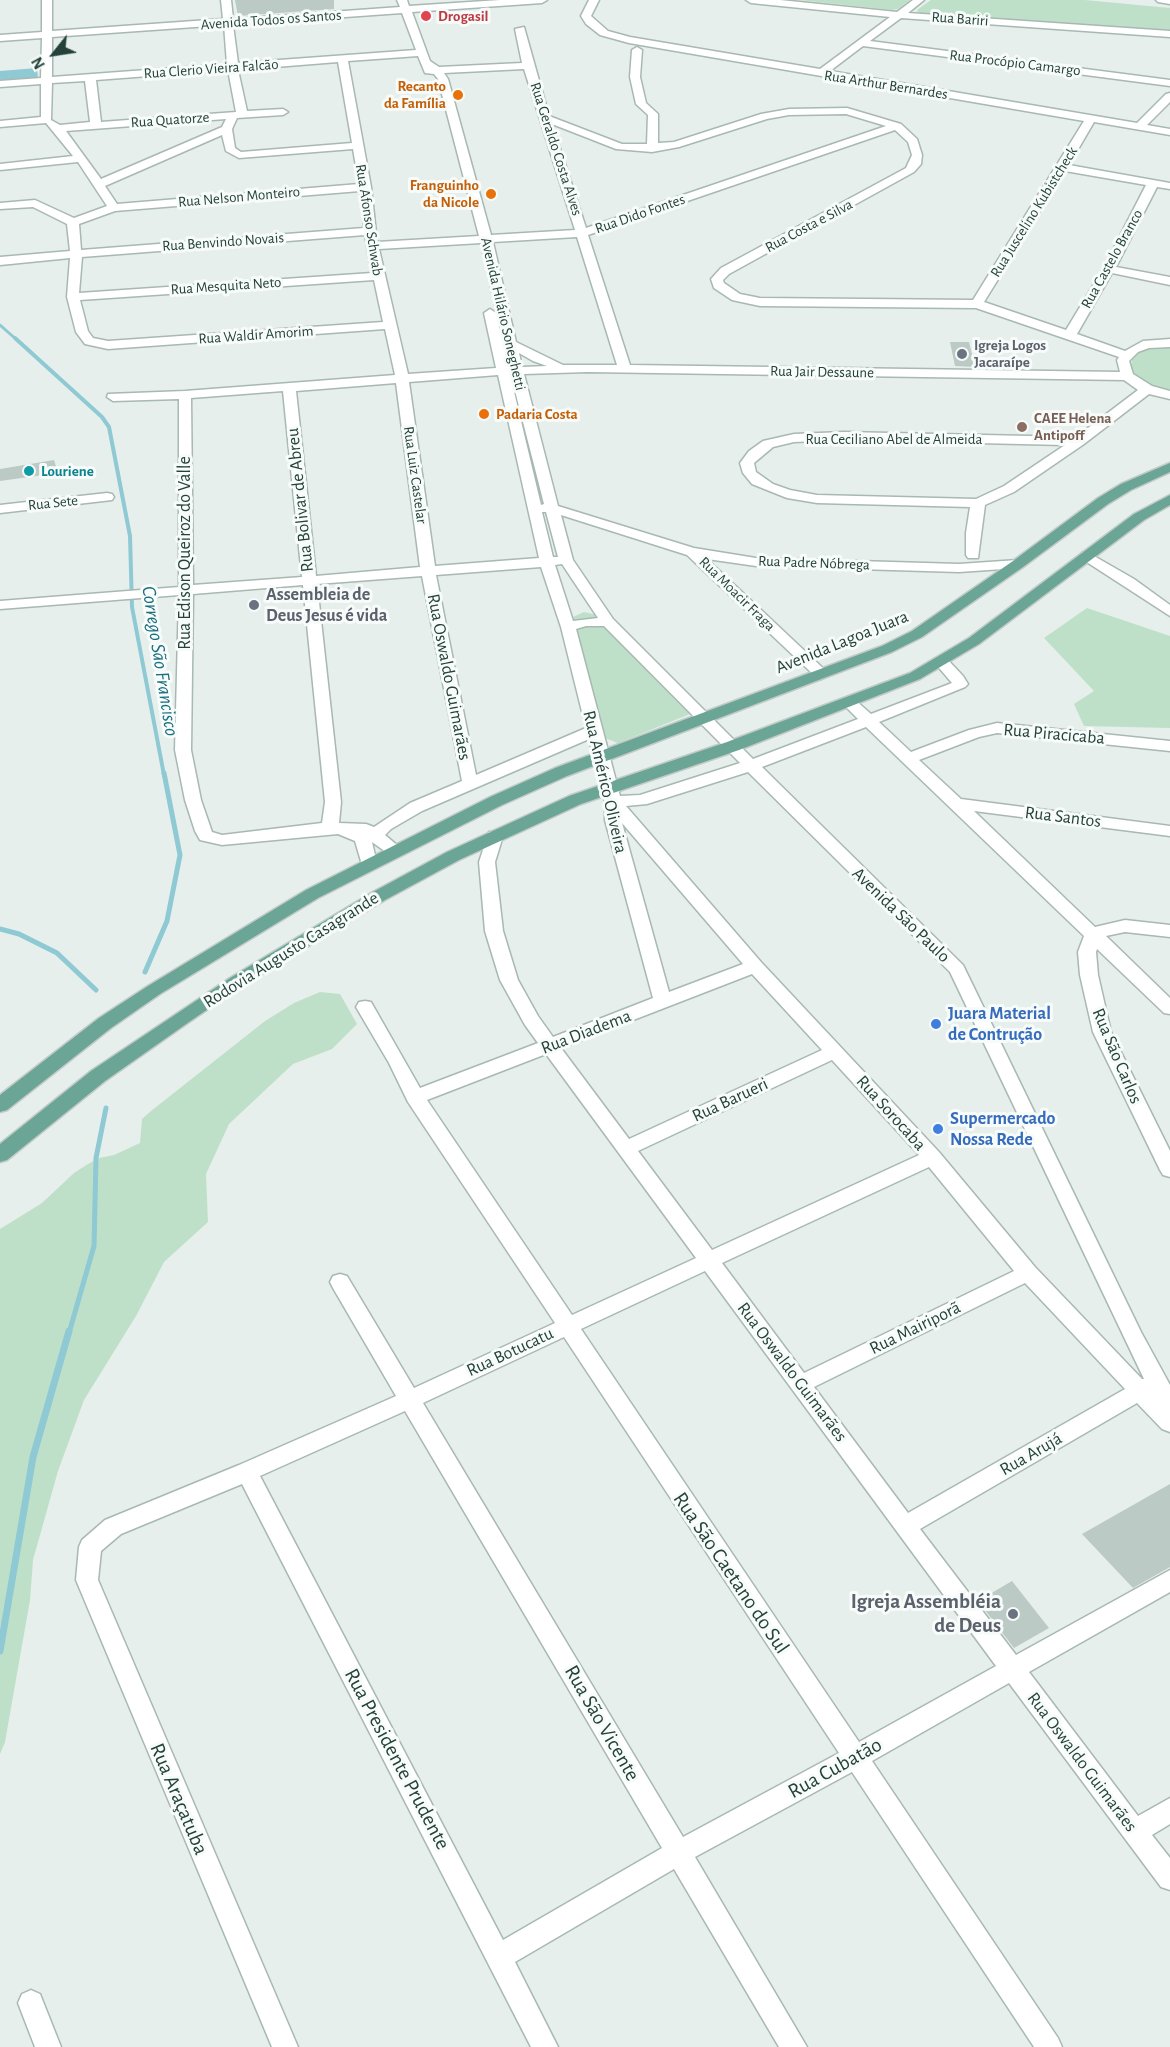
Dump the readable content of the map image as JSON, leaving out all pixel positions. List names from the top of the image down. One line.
{"streets":{"main road":["Avenida Lagoa Juara","Rodovia Augusto Casagrande"],"street":["Rua Bariri","Avenida Todos os Santos","Rua Procópio Camargo","Rua Clerio Vieira Falcão","Rua Arthur Bernardes","Rua Quatorze","Rua Geraldo Costa Alves","Rua Nelson Monteiro","Rua Juscelino Kubistcheck","Rua Dido Fontes","Rua Afonso Schwab","Rua Costa e Silva","Rua Benvindo Novais","Rua Castelo Branco","Rua Mesquita Neto","Avenida Hilário Soneghetti","Rua Waldir Amorim","Rua Jair Dessaune","Rua Ceciliano Abel de Almeida","Rua Luiz Castelar","Rua Bolivar de Abreu","Rua Sete","Rua Edison Queiroz do Valle","Rua Padre Nóbrega","Rua Moacir Fraga","Rua Oswaldo Guimarães","Rua Piracicaba","Rua Américo Oliveira","Rua Santos","Avenida São Paulo","Rua Diadema","Rua São Carlos","Rua Barueri","Rua Sorocaba","Rua Mairiporã","Rua Botucatu","Rua Arujá","Rua São Caetano do Sul","Rua São Vicente","Rua Presidente Prudente","Rua Cubatão","Rua Araçatuba"]},"crossings":[["Avenida Todos os Santos","Avenida Hilário Soneghetti"],["Rua Clerio Vieira Falcão","Rua Geraldo Costa Alves"],["Rua Clerio Vieira Falcão","Rua Afonso Schwab"],["Rua Clerio Vieira Falcão","Avenida Hilário Soneghetti"],["Rua Arthur Bernardes","Rua Juscelino Kubistcheck"],["Rua Geraldo Costa Alves","Rua Dido Fontes"],["Rua Geraldo Costa Alves","Avenida Hilário Soneghetti"],["Rua Geraldo Costa Alves","Rua Jair Dessaune"],["Rua Nelson Monteiro","Rua Afonso Schwab"],["Rua Juscelino Kubistcheck","Rua Costa e Silva"],["Rua Dido Fontes","Rua Afonso Schwab"],["Rua Dido Fontes","Rua Costa e Silva"],["Rua Dido Fontes","Avenida Hilário Soneghetti"],["Rua Afonso Schwab","Rua Benvindo Novais"],["Rua Afonso Schwab","Rua Mesquita Neto"],["Rua Afonso Schwab","Rua Waldir Amorim"],["Rua Afonso Schwab","Rua Jair Dessaune"],["Rua Afonso Schwab","Rua Luiz Castelar"],["Rua Costa e Silva","Rua Castelo Branco"],["Rua Mesquita Neto","Rua Waldir Amorim"],["Avenida Hilário Soneghetti","Rua Jair Dessaune"],["Avenida Hilário Soneghetti","Rua Moacir Fraga"],["Avenida Hilário Soneghetti","Rua Américo Oliveira"],["Avenida Hilário Soneghetti","Avenida São Paulo"],["Rua Jair Dessaune","Rua Luiz Castelar"],["Rua Jair Dessaune","Rua Bolivar de Abreu"],["Rua Jair Dessaune","Rua Edison Queiroz do Valle"],["Rua Luiz Castelar","Rua Oswaldo Guimarães"],["Rua Bolivar de Abreu","Rua Edison Queiroz do Valle"],["Rua Padre Nóbrega","Rua Moacir Fraga"],["Rua Padre Nóbrega","Avenida Lagoa Juara"],["Rua Moacir Fraga","Avenida Lagoa Juara"],["Avenida Lagoa Juara","Rua Américo Oliveira"],["Avenida Lagoa Juara","Avenida São Paulo"],["Rua Oswaldo Guimarães","Rodovia Augusto Casagrande"],["Rua Oswaldo Guimarães","Rua Diadema"],["Rua Oswaldo Guimarães","Rua Barueri"],["Rua Oswaldo Guimarães","Rua Mairiporã"],["Rua Oswaldo Guimarães","Rua Botucatu"],["Rua Oswaldo Guimarães","Rua Arujá"],["Rua Oswaldo Guimarães","Rua Cubatão"],["Rua Américo Oliveira","Rodovia Augusto Casagrande"],["Rua Américo Oliveira","Rua Diadema"],["Rua Américo Oliveira","Rua Sorocaba"],["Avenida São Paulo","Rua Sorocaba"],["Avenida São Paulo","Rua Arujá"],["Rodovia Augusto Casagrande","Rua Sorocaba"],["Rua Diadema","Rua Sorocaba"],["Rua Diadema","Rua São Caetano do Sul"],["Rua Barueri","Rua Sorocaba"],["Rua Sorocaba","Rua Mairiporã"],["Rua Sorocaba","Rua Botucatu"],["Rua Sorocaba","Rua Arujá"],["Rua Botucatu","Rua São Caetano do Sul"],["Rua Botucatu","Rua São Vicente"],["Rua Botucatu","Rua Presidente Prudente"],["Rua Botucatu","Rua Araçatuba"],["Rua São Caetano do Sul","Rua Cubatão"],["Rua São Vicente","Rua Cubatão"],["Rua Presidente Prudente","Rua Cubatão"]],"water":["Corrego São Francisco"],"places":["Drogasil","Recanto da Família","Franguinho da Nicole","Igreja Logos Jacaraípe","Padaria Costa","CAEE Helena Antipoff","Louriene","Assembleia de Deus Jesus é vida","Juara Material de Contrução","Supermercado Nossa Rede","Igreja Assembléia de Deus"],"north":"bottom left"}
